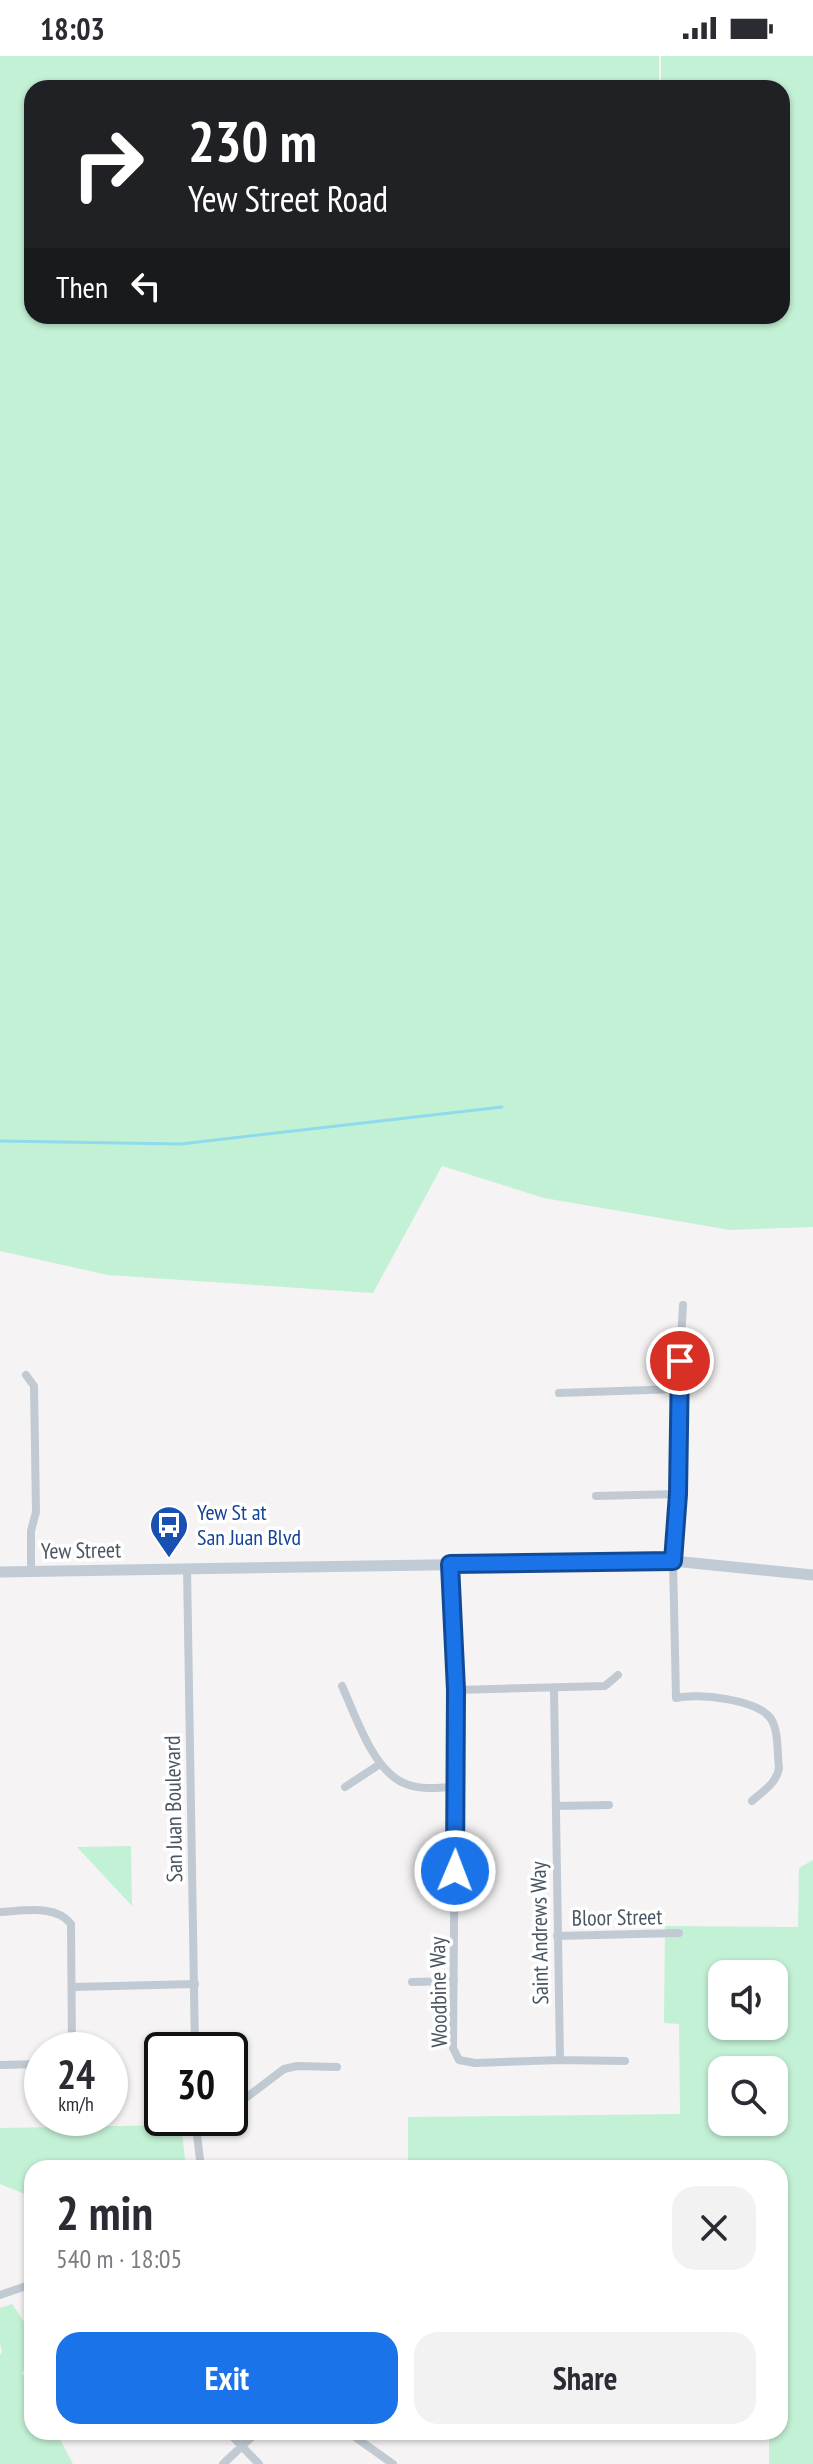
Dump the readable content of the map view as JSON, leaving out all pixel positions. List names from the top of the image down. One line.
{"streets":{"street":["Yew Street","San Juan Boulevard","Bloor Street","Saint Andrews Way","Woodbine Way"]},"crossings":[["Yew Street","San Juan Boulevard"],["Yew Street","Woodbine Way"],["Bloor Street","Saint Andrews Way"],["Saint Andrews Way","Woodbine Way"]],"places":{"bus stop":["Yew St at San Juan Blvd"]},"page":{"status":"18:03","turn":["230 m","Yew Street Road"],"then":"Then","speed":"24 km/h","limit":"30","heading":["2 min","540 m · 18:05"],"buttons":["Exit","Share"]}}
